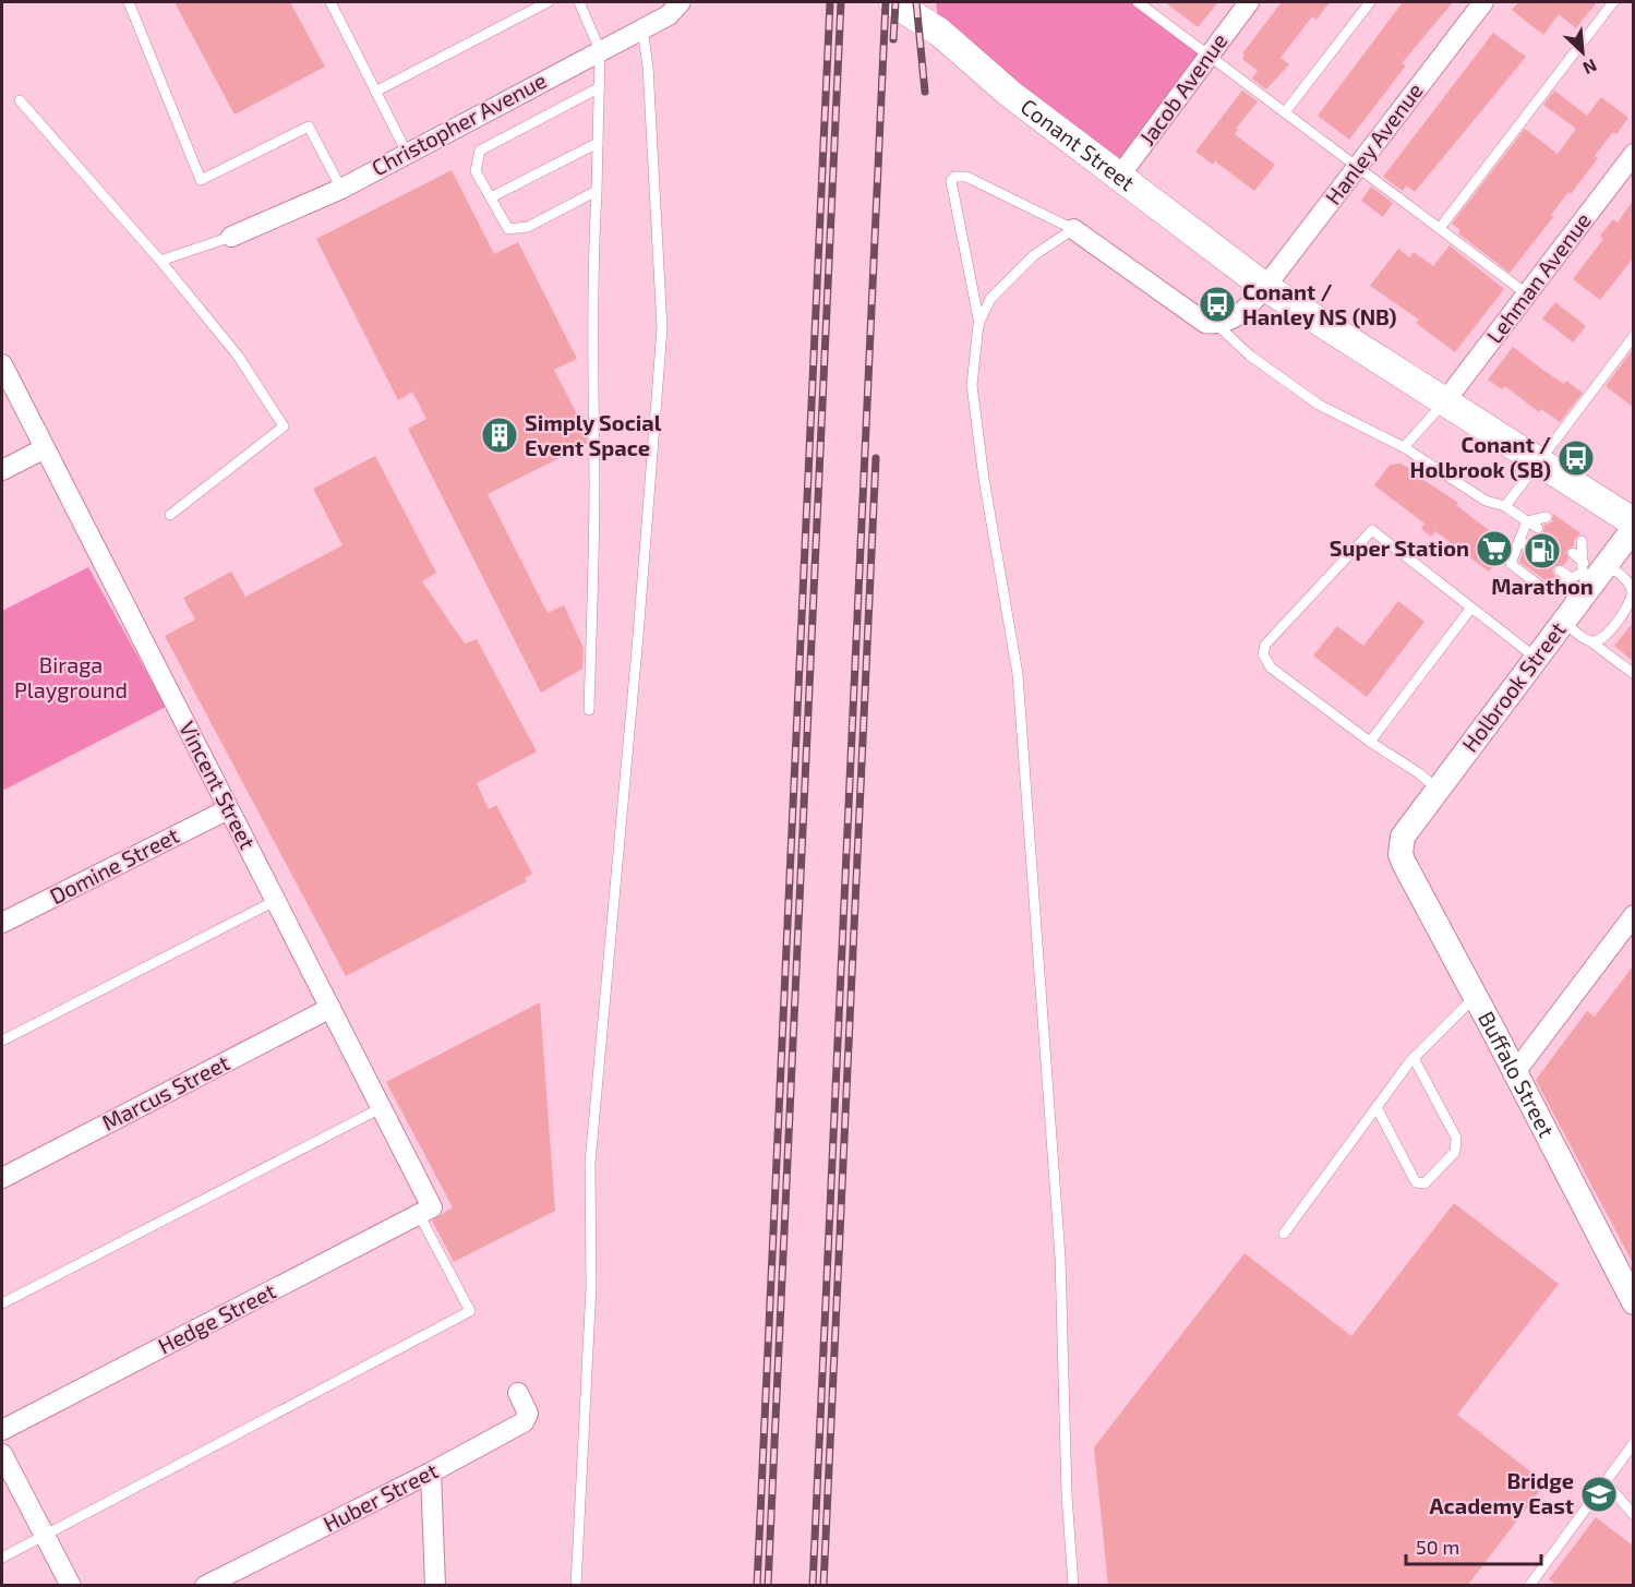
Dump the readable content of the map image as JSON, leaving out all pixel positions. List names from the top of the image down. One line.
{"streets":{"main road":["Conant Street"],"street":["Jacob Avenue","Christopher Avenue","Hanley Avenue","Lehman Avenue","Holbrook Street","Vincent Street","Domine Street","Buffalo Street","Marcus Street","Hedge Street","Huber Street"]},"crossings":[["Jacob Avenue","Conant Street"],["Hanley Avenue","Conant Street"],["Conant Street","Lehman Avenue"],["Holbrook Street","Buffalo Street"],["Vincent Street","Domine Street"],["Vincent Street","Marcus Street"],["Vincent Street","Hedge Street"]],"parks":["Biraga Playground"],"places":{"bus stop":["Conant / Hanley NS (NB)","Conant / Holbrook (SB)"],"building":["Simply Social Event Space"],"supermarket":["Super Station"],"fuel station":["Marathon"],"school or university":["Bridge Academy East"]},"scale_bar":"50 m","north":"bottom right"}
